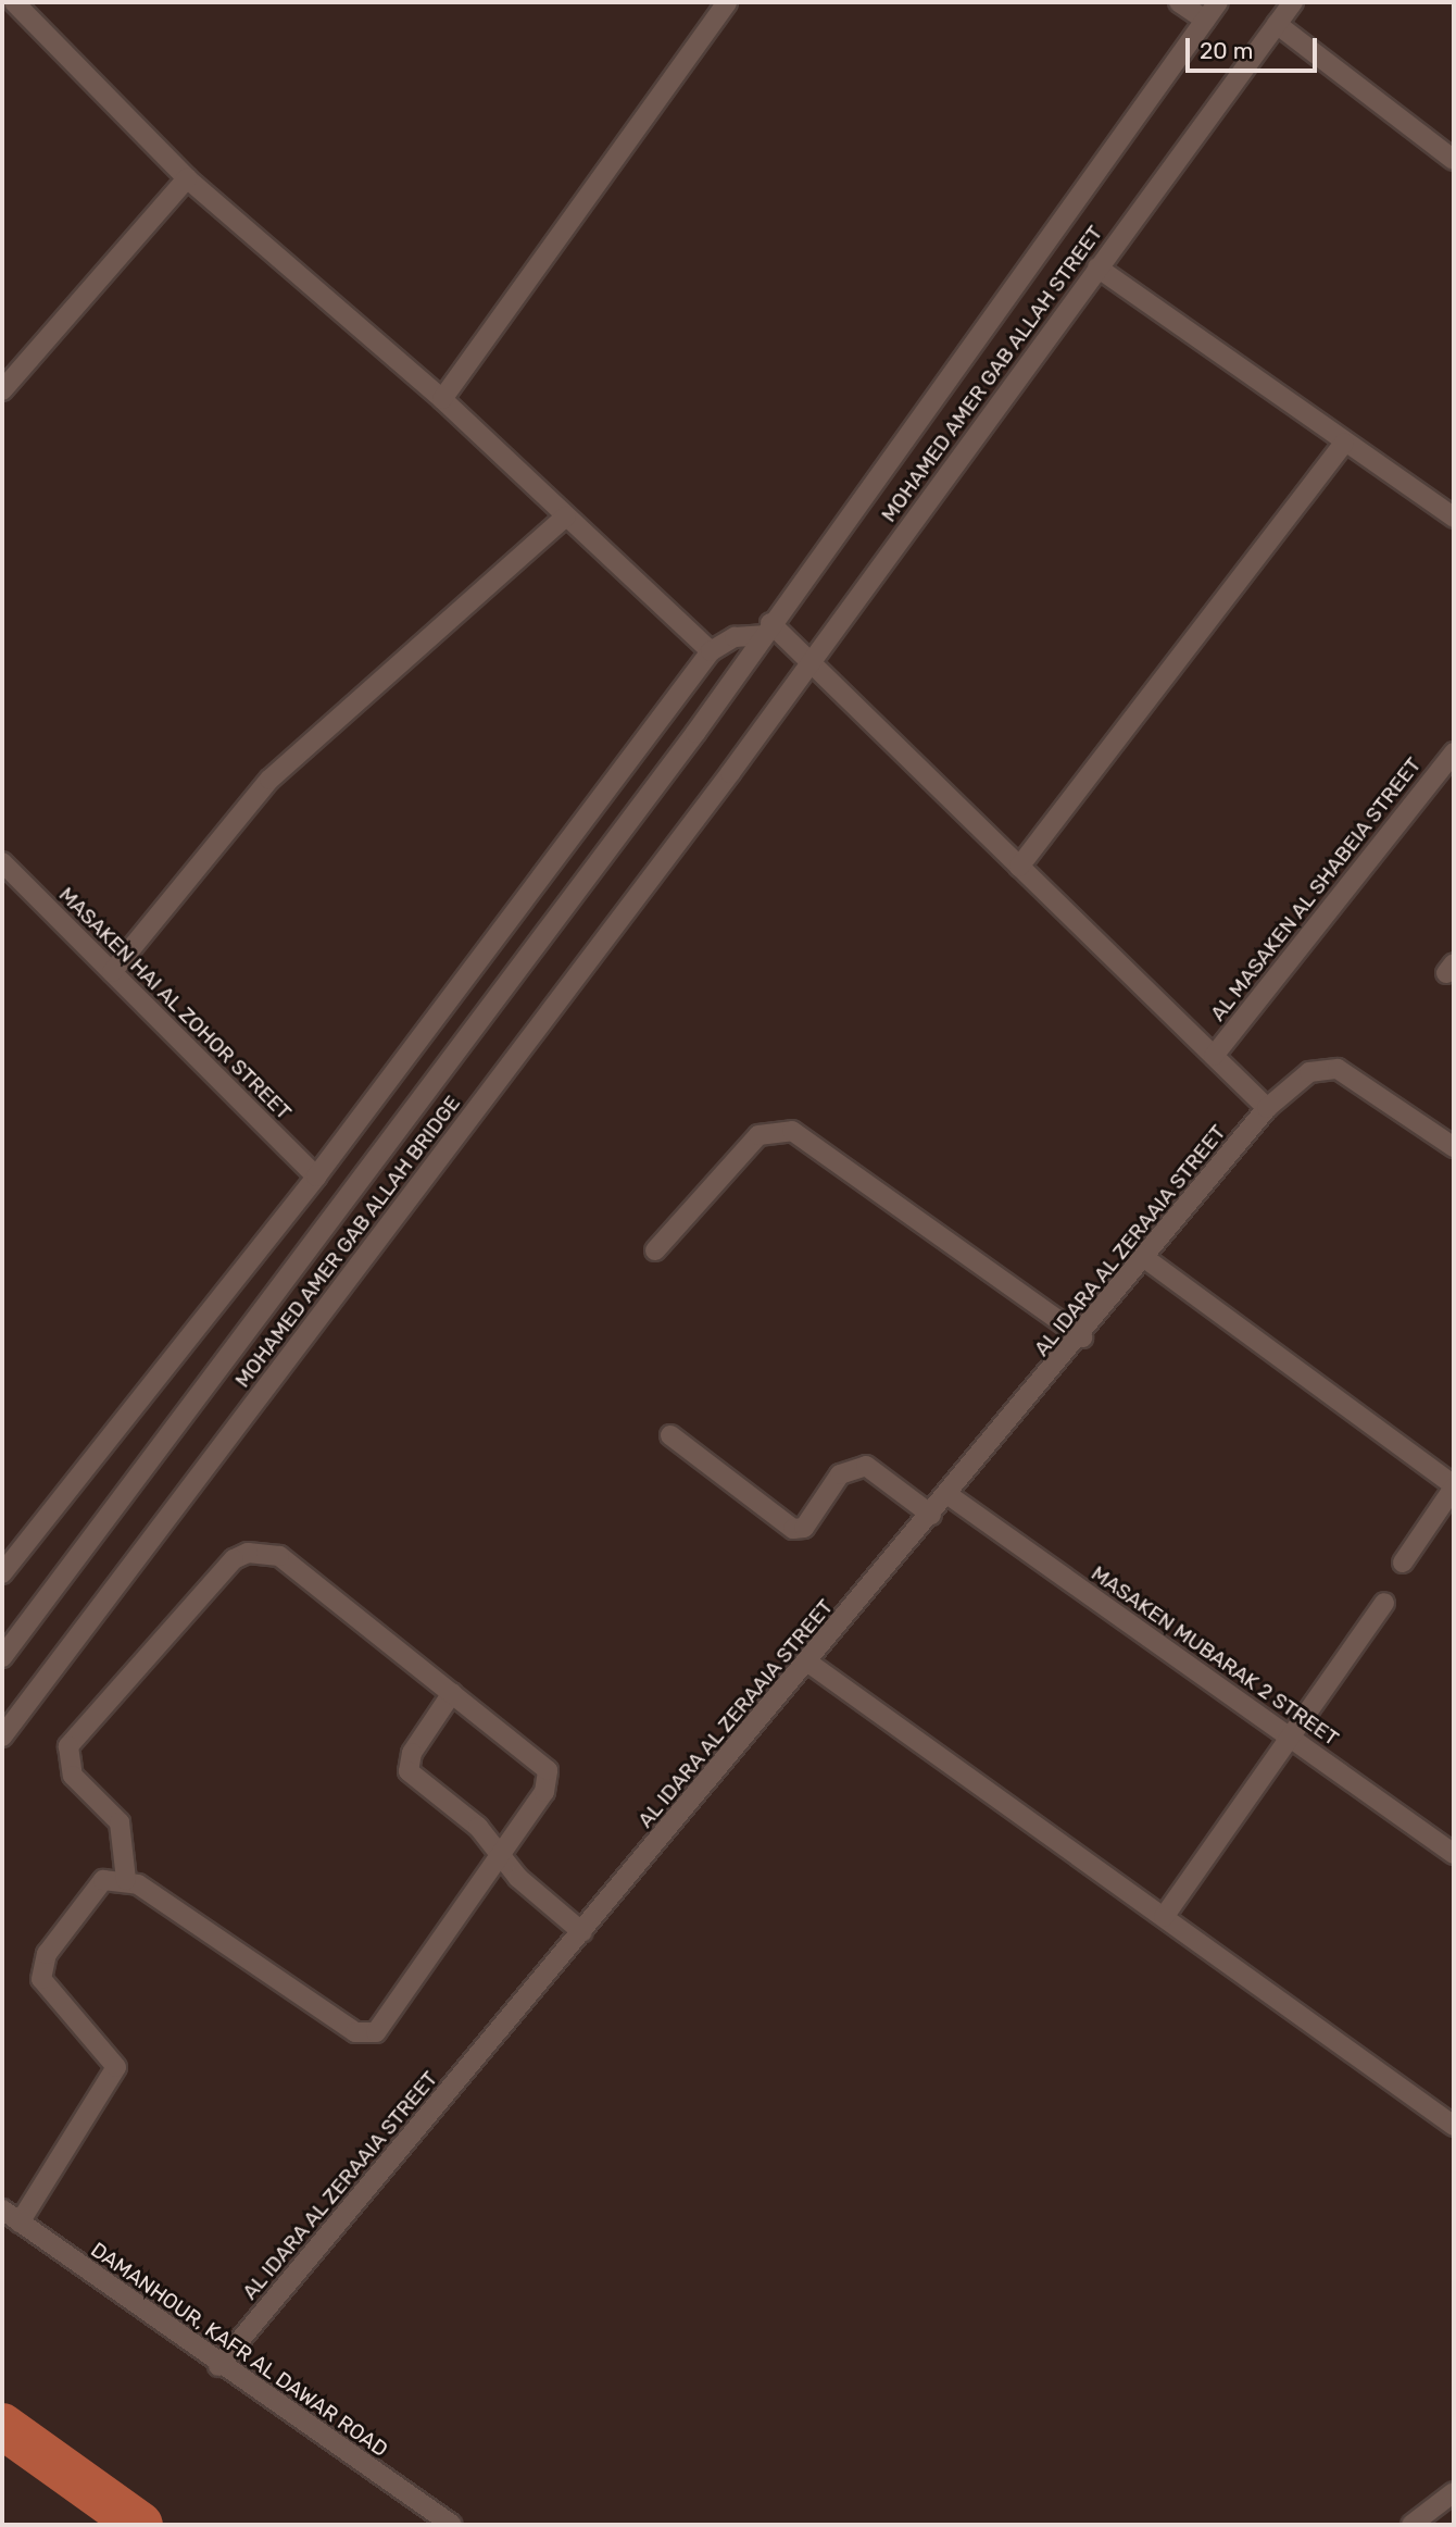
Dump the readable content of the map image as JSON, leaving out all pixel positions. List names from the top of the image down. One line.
{"streets":{"street":["MOHAMED AMER GAB ALLAH STREET","AL MASAKEN AL SHABEIA STREET","MASAKEN HAI AL ZOHOR STREET","AL IDARA AL ZERAAIA STREET","MOHAMED AMER GAB ALLAH BRIDGE","MASAKEN MUBARAK 2 STREET","DAMANHOUR, KAFR AL DAWAR ROAD"]},"crossings":[["MOHAMED AMER GAB ALLAH STREET","MOHAMED AMER GAB ALLAH BRIDGE"],["AL IDARA AL ZERAAIA STREET","MASAKEN MUBARAK 2 STREET"],["AL IDARA AL ZERAAIA STREET","DAMANHOUR, KAFR AL DAWAR ROAD"]],"scale_bar":"20 m"}
